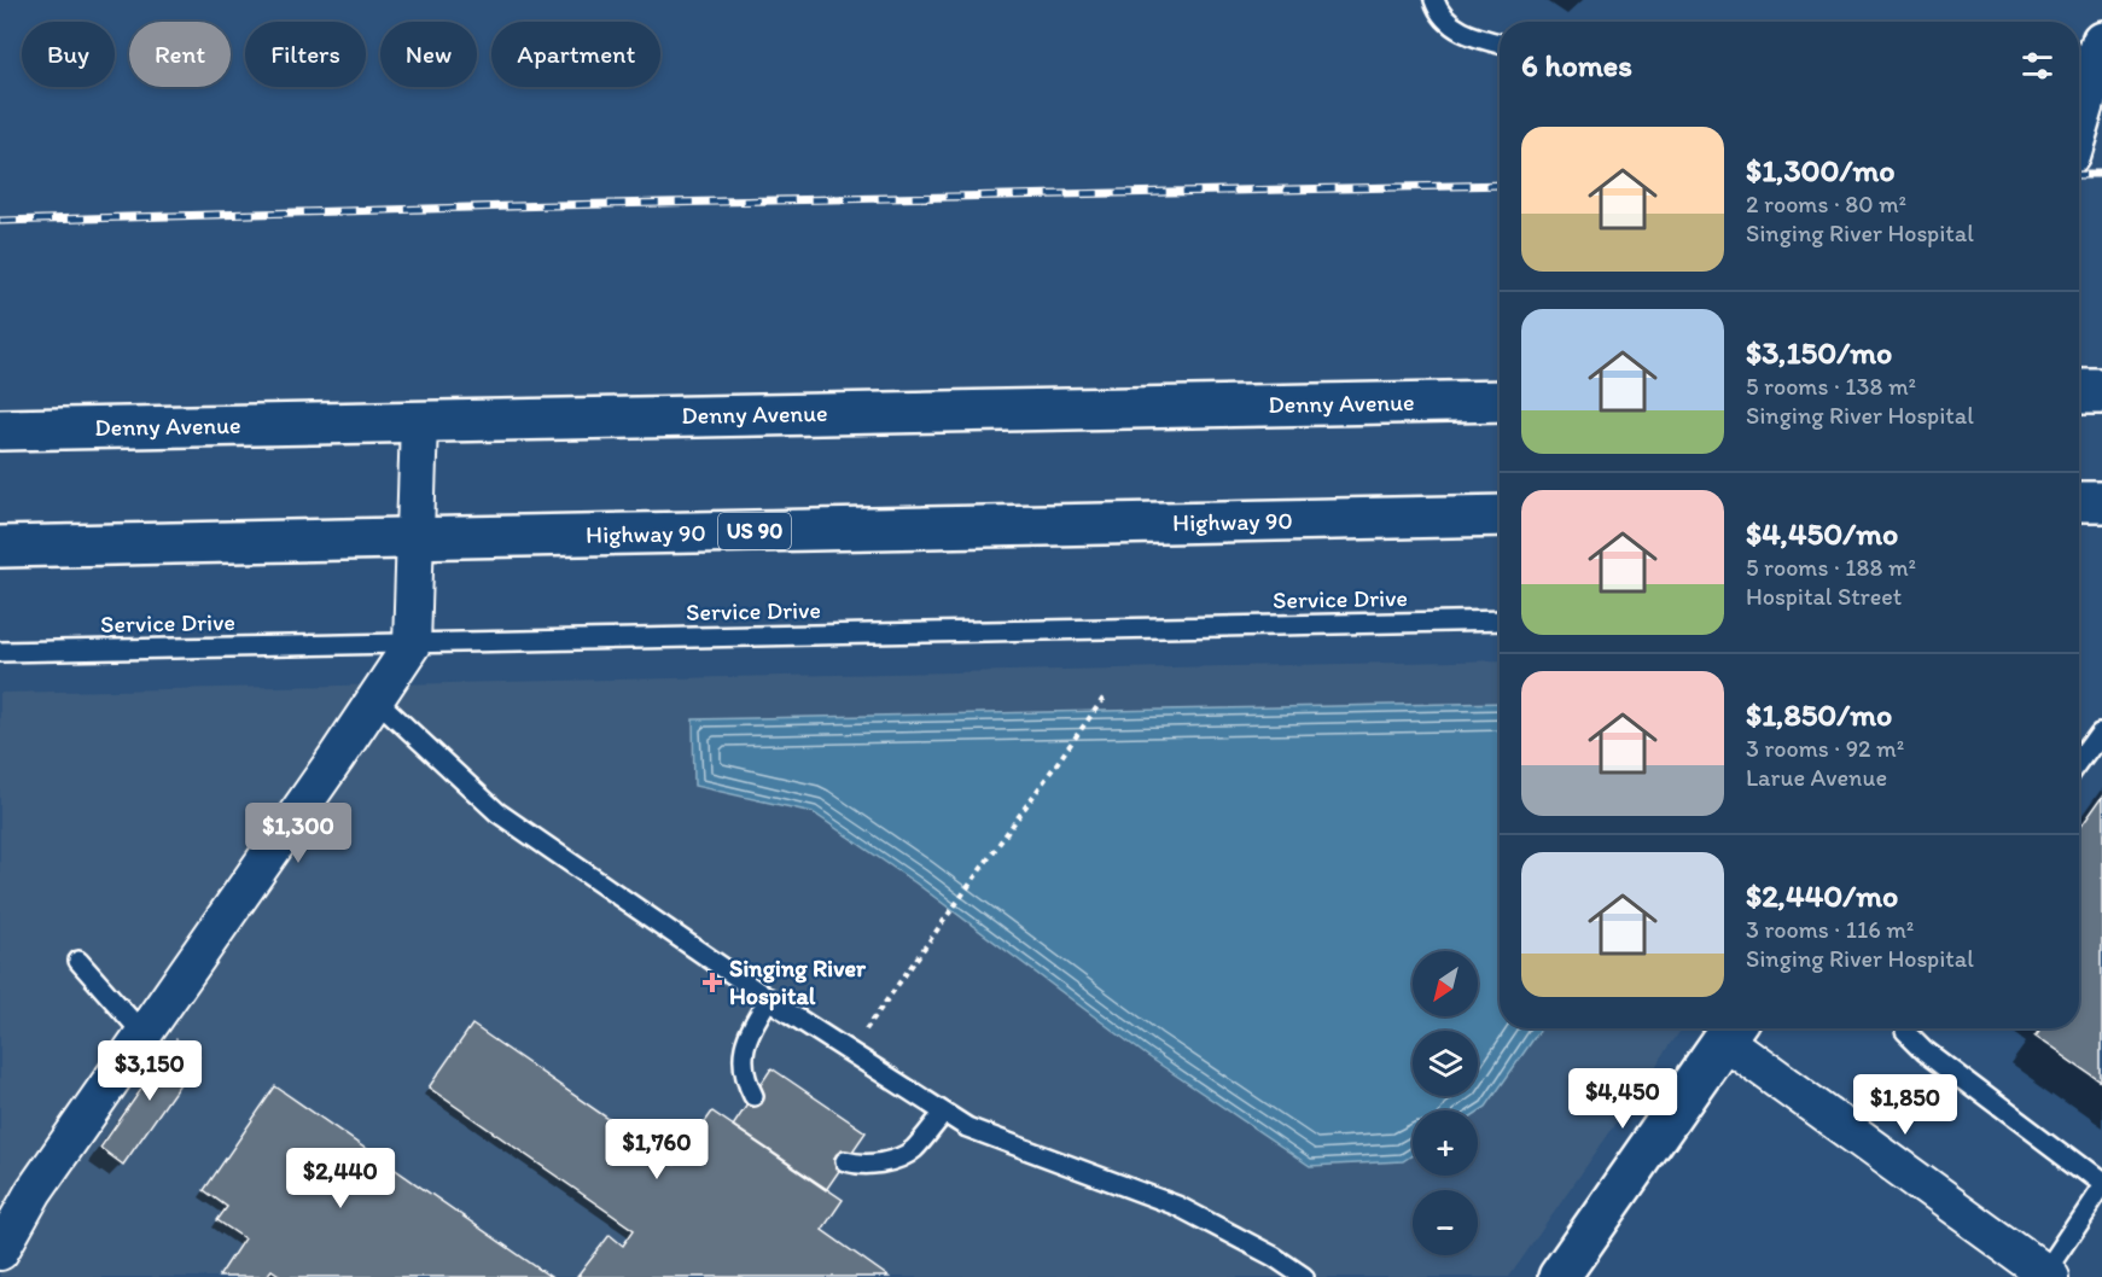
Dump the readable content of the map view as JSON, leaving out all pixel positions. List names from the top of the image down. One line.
{"streets":{"main road":["Denny Avenue","Highway 90","US 90"],"lane":["Service Drive"]},"places":{"health":["Singing River Hospital"]},"north":"bottom left","page":{"chip":["Buy","Rent","Filters","New","Apartment"],"heading":"6 homes","list":[{"name":"$1,300/mo","note":"2 rooms · 80 m² · Singing River Hospital"},{"name":"$3,150/mo","note":"5 rooms · 138 m² · Singing River Hospital"},{"name":"$4,450/mo","note":"5 rooms · 188 m² · Hospital Street"},{"name":"$1,850/mo","note":"3 rooms · 92 m² · Larue Avenue"},{"name":"$2,440/mo","note":"3 rooms · 116 m² · Singing River Hospital"}],"price":["$1,300","$3,150","$4,450","$1,850","$1,760","$2,440"],"map_buttons":["+","−"]}}
